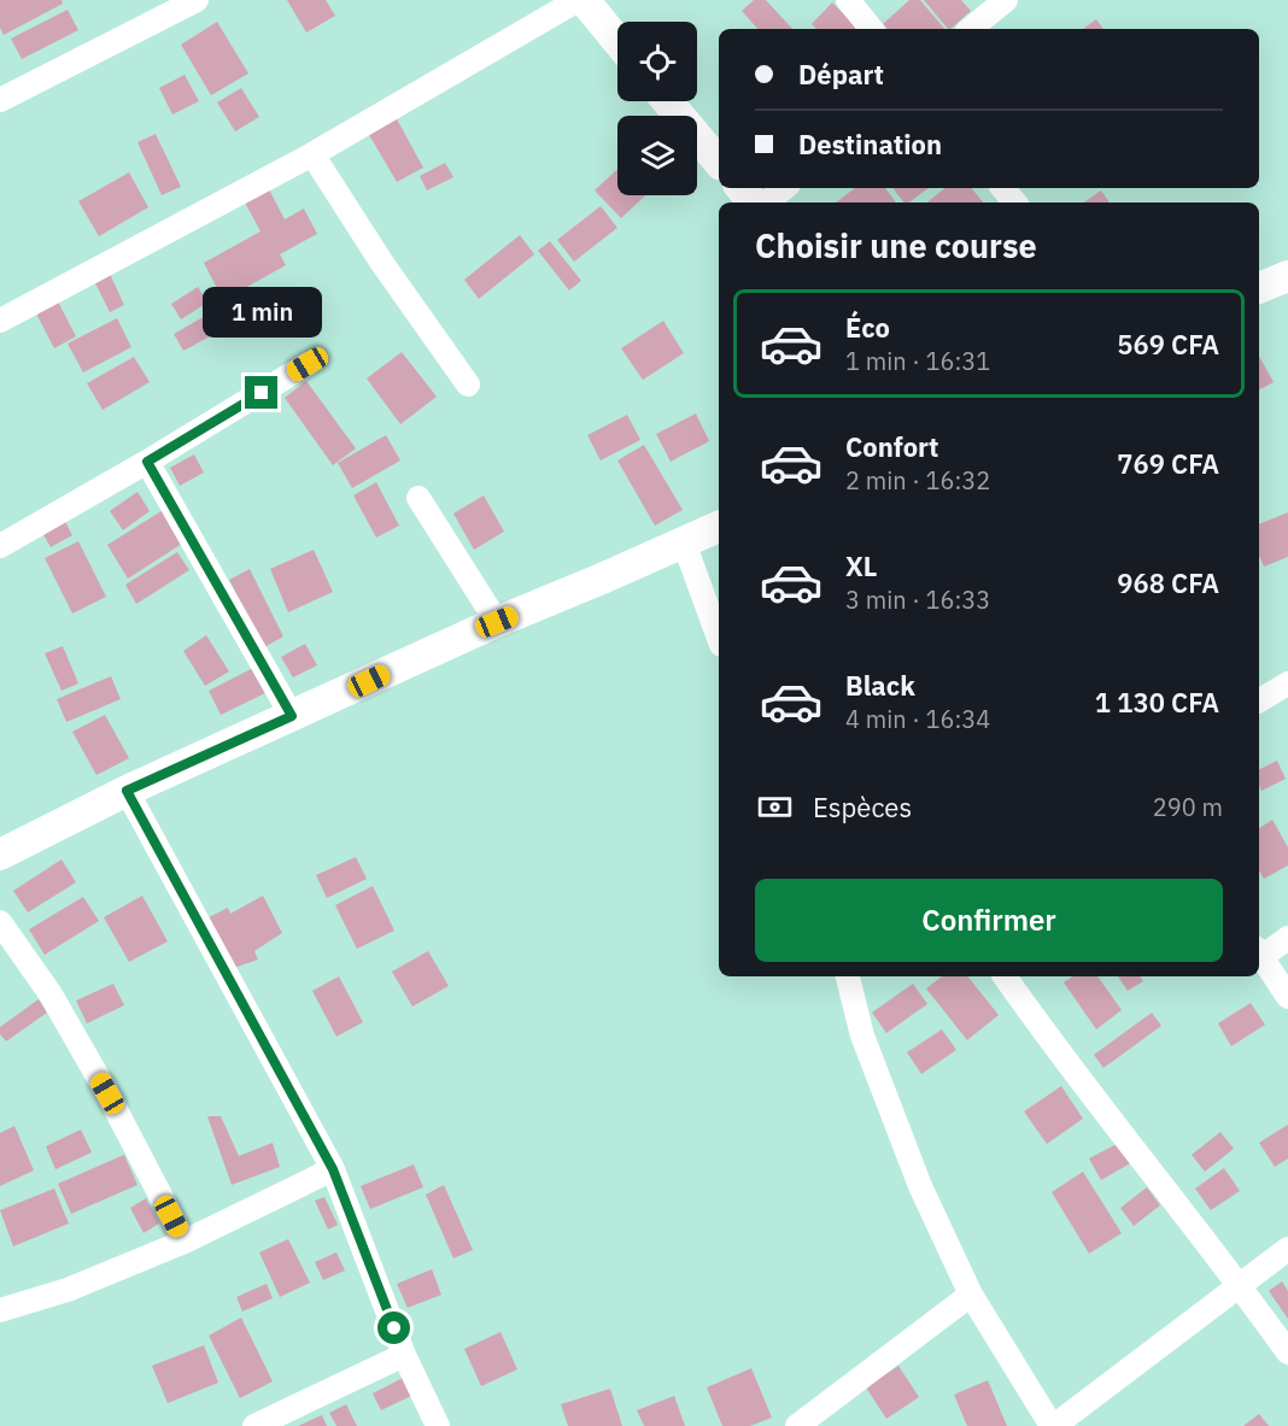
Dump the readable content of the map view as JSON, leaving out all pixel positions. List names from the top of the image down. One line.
{"page":{"banner":["Départ","Destination"],"heading":"Choisir une course","bubble":"1 min","list":[{"name":"Éco","note":"1 min · 16:31","value":"569 CFA"},{"name":"Confort","note":"2 min · 16:32","value":"769 CFA"},{"name":"XL","note":"3 min · 16:33","value":"968 CFA"},{"name":"Black","note":"4 min · 16:34","value":"1 130 CFA"}],"pay":["Espèces","290 m"],"buttons":"Confirmer"}}
